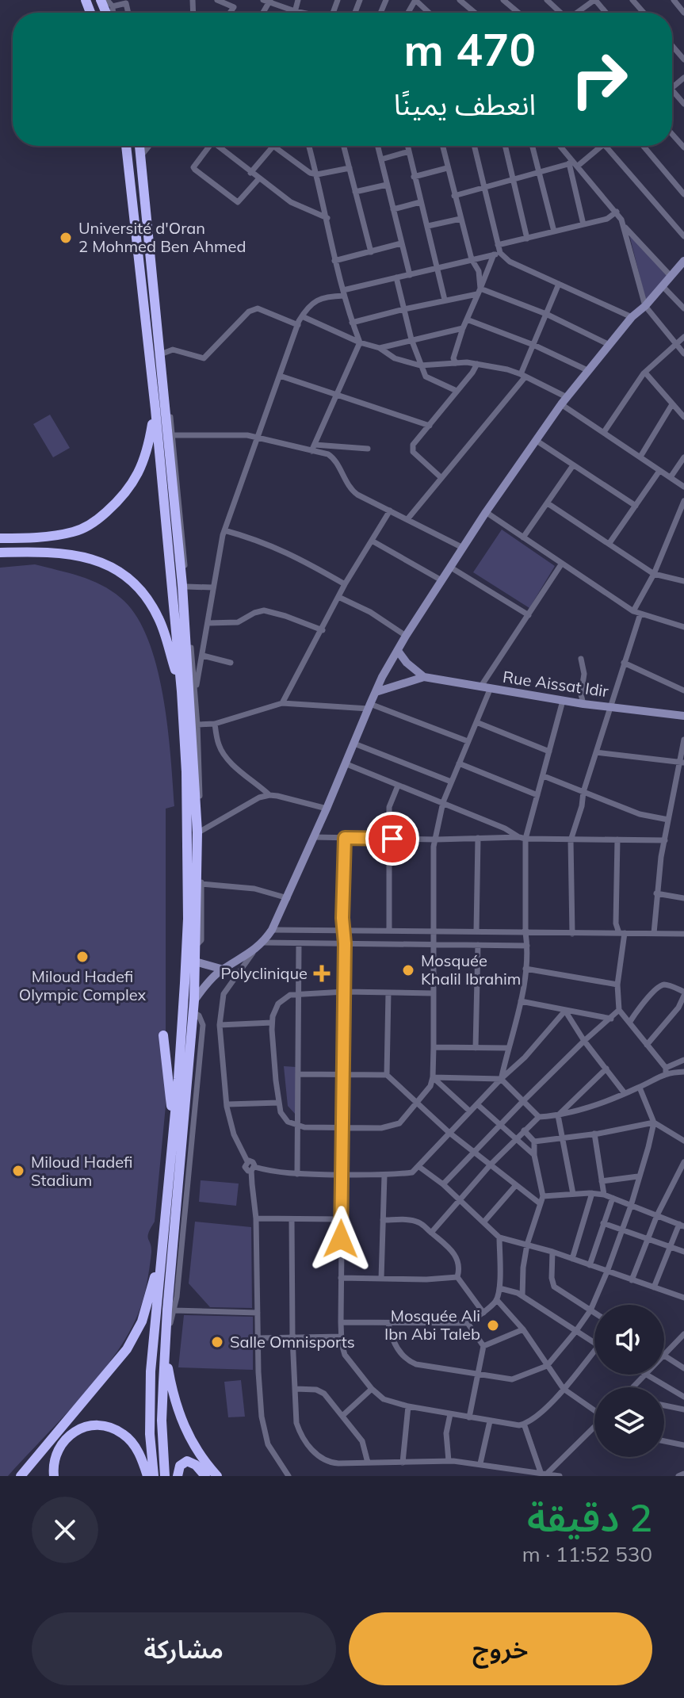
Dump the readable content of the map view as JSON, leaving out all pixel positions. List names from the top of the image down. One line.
{"streets":{"street":["Rue Aissat Idir"]},"places":{"other":["Université d'Oran 2 Mohmed Ben Ahmed","Miloud Hadefi Olympic Complex","Mosquée Khalil Ibrahim","Miloud Hadefi Stadium","Mosquée Ali Ibn Abi Taleb","Salle Omnisports"],"health":["Polyclinique"]},"page":{"turn":["470 m","انعطف يمينًا"],"heading":["2 دقيقة","530 m · 11:52"],"buttons":["خروج","مشاركة"]}}
